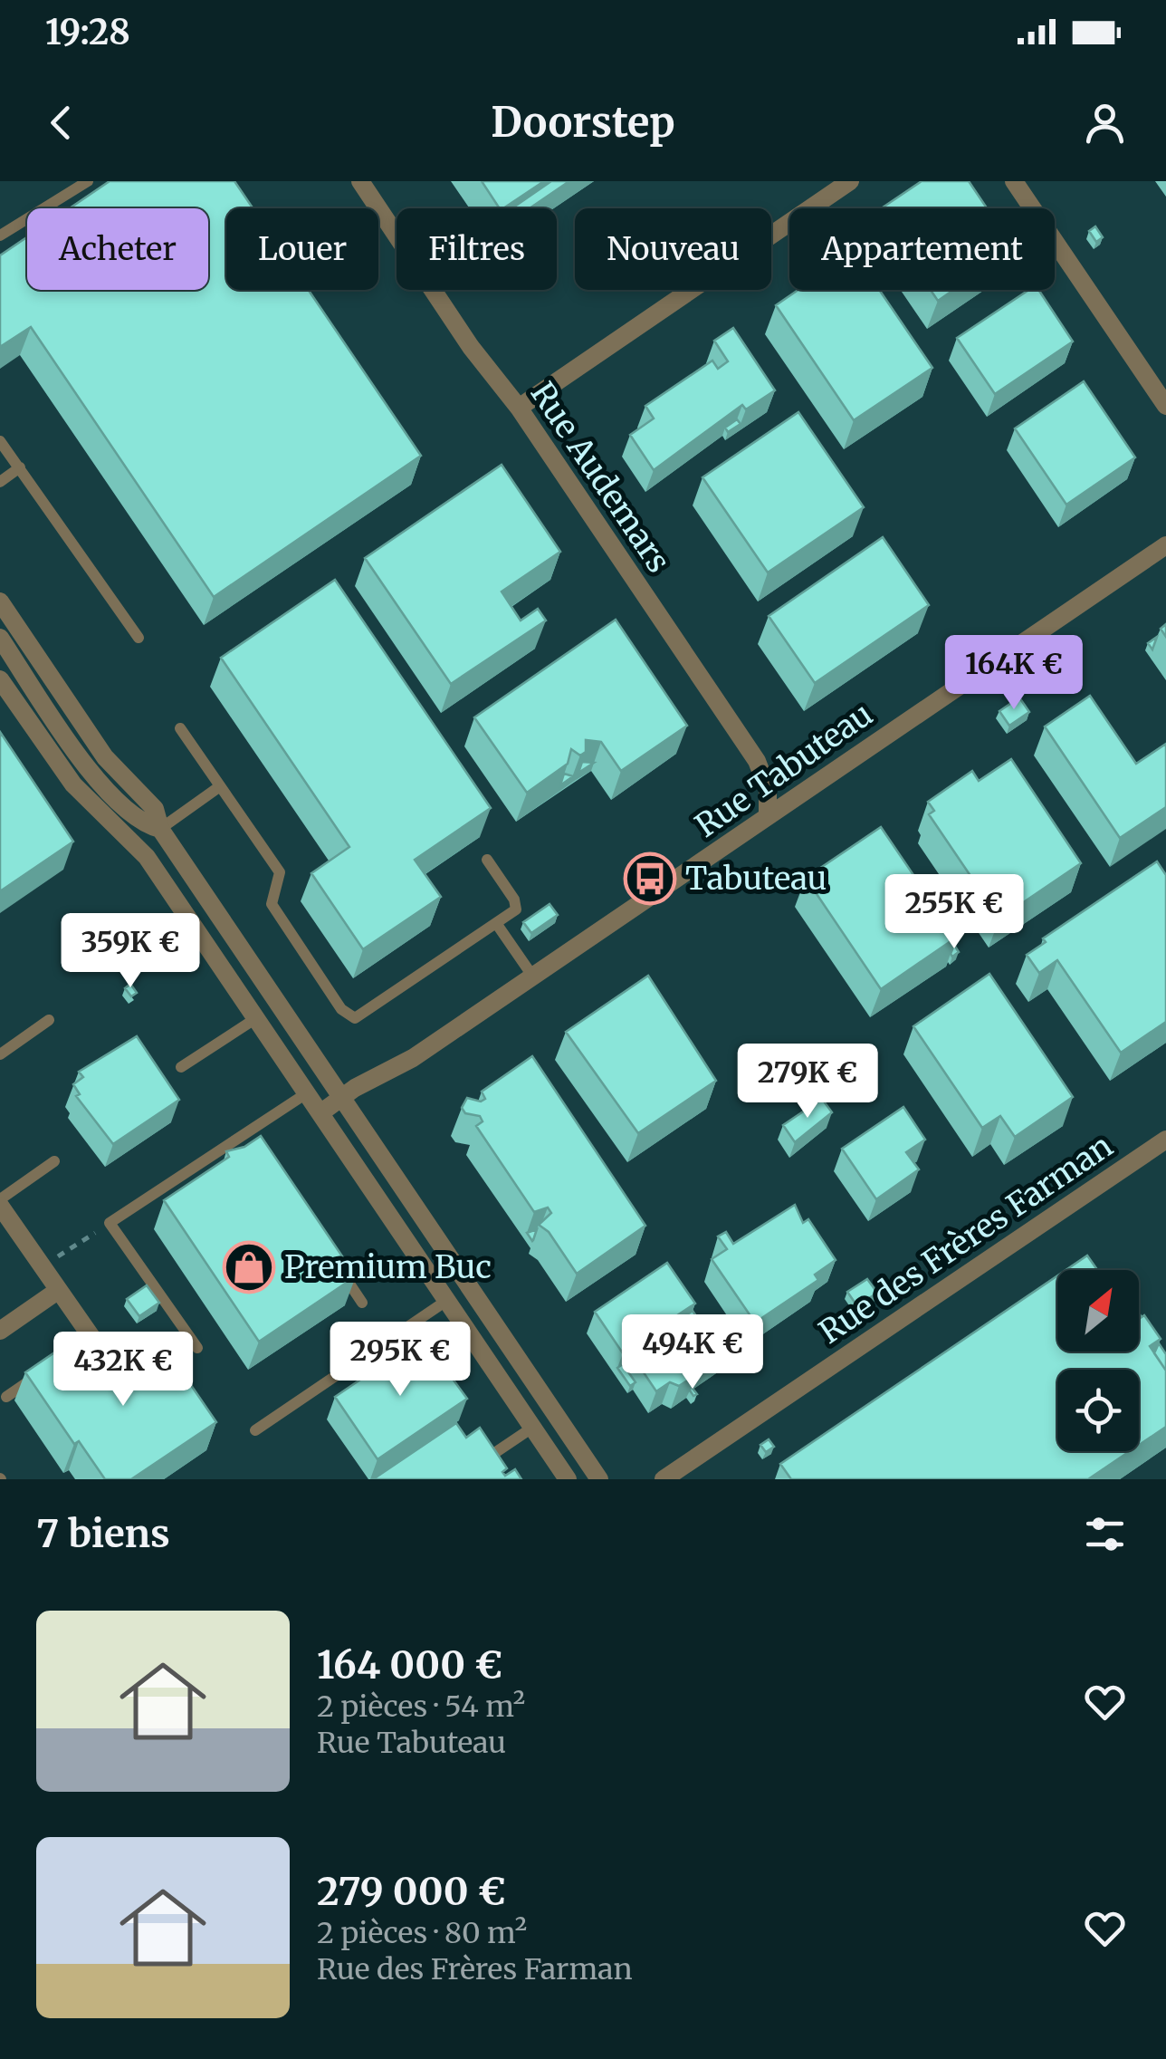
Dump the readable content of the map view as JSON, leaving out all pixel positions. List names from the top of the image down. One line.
{"streets":{"street":["Rue Audemars","Rue Tabuteau","Rue des Frères Farman"]},"crossings":[["Rue Audemars","Rue Tabuteau"]],"places":{"bus stop":["Tabuteau"],"shop":["Premium Buc"]},"north":"top right","page":{"status":"19:28","header":"Doorstep","chip":["Acheter","Louer","Filtres","Nouveau","Appartement"],"price":["164K €","255K €","359K €","279K €","494K €","295K €","432K €"],"heading":"7 biens","list":[{"name":"164 000 €","note":"2 pièces · 54 m² · Rue Tabuteau"},{"name":"279 000 €","note":"2 pièces · 80 m² · Rue des Frères Farman"}]}}
